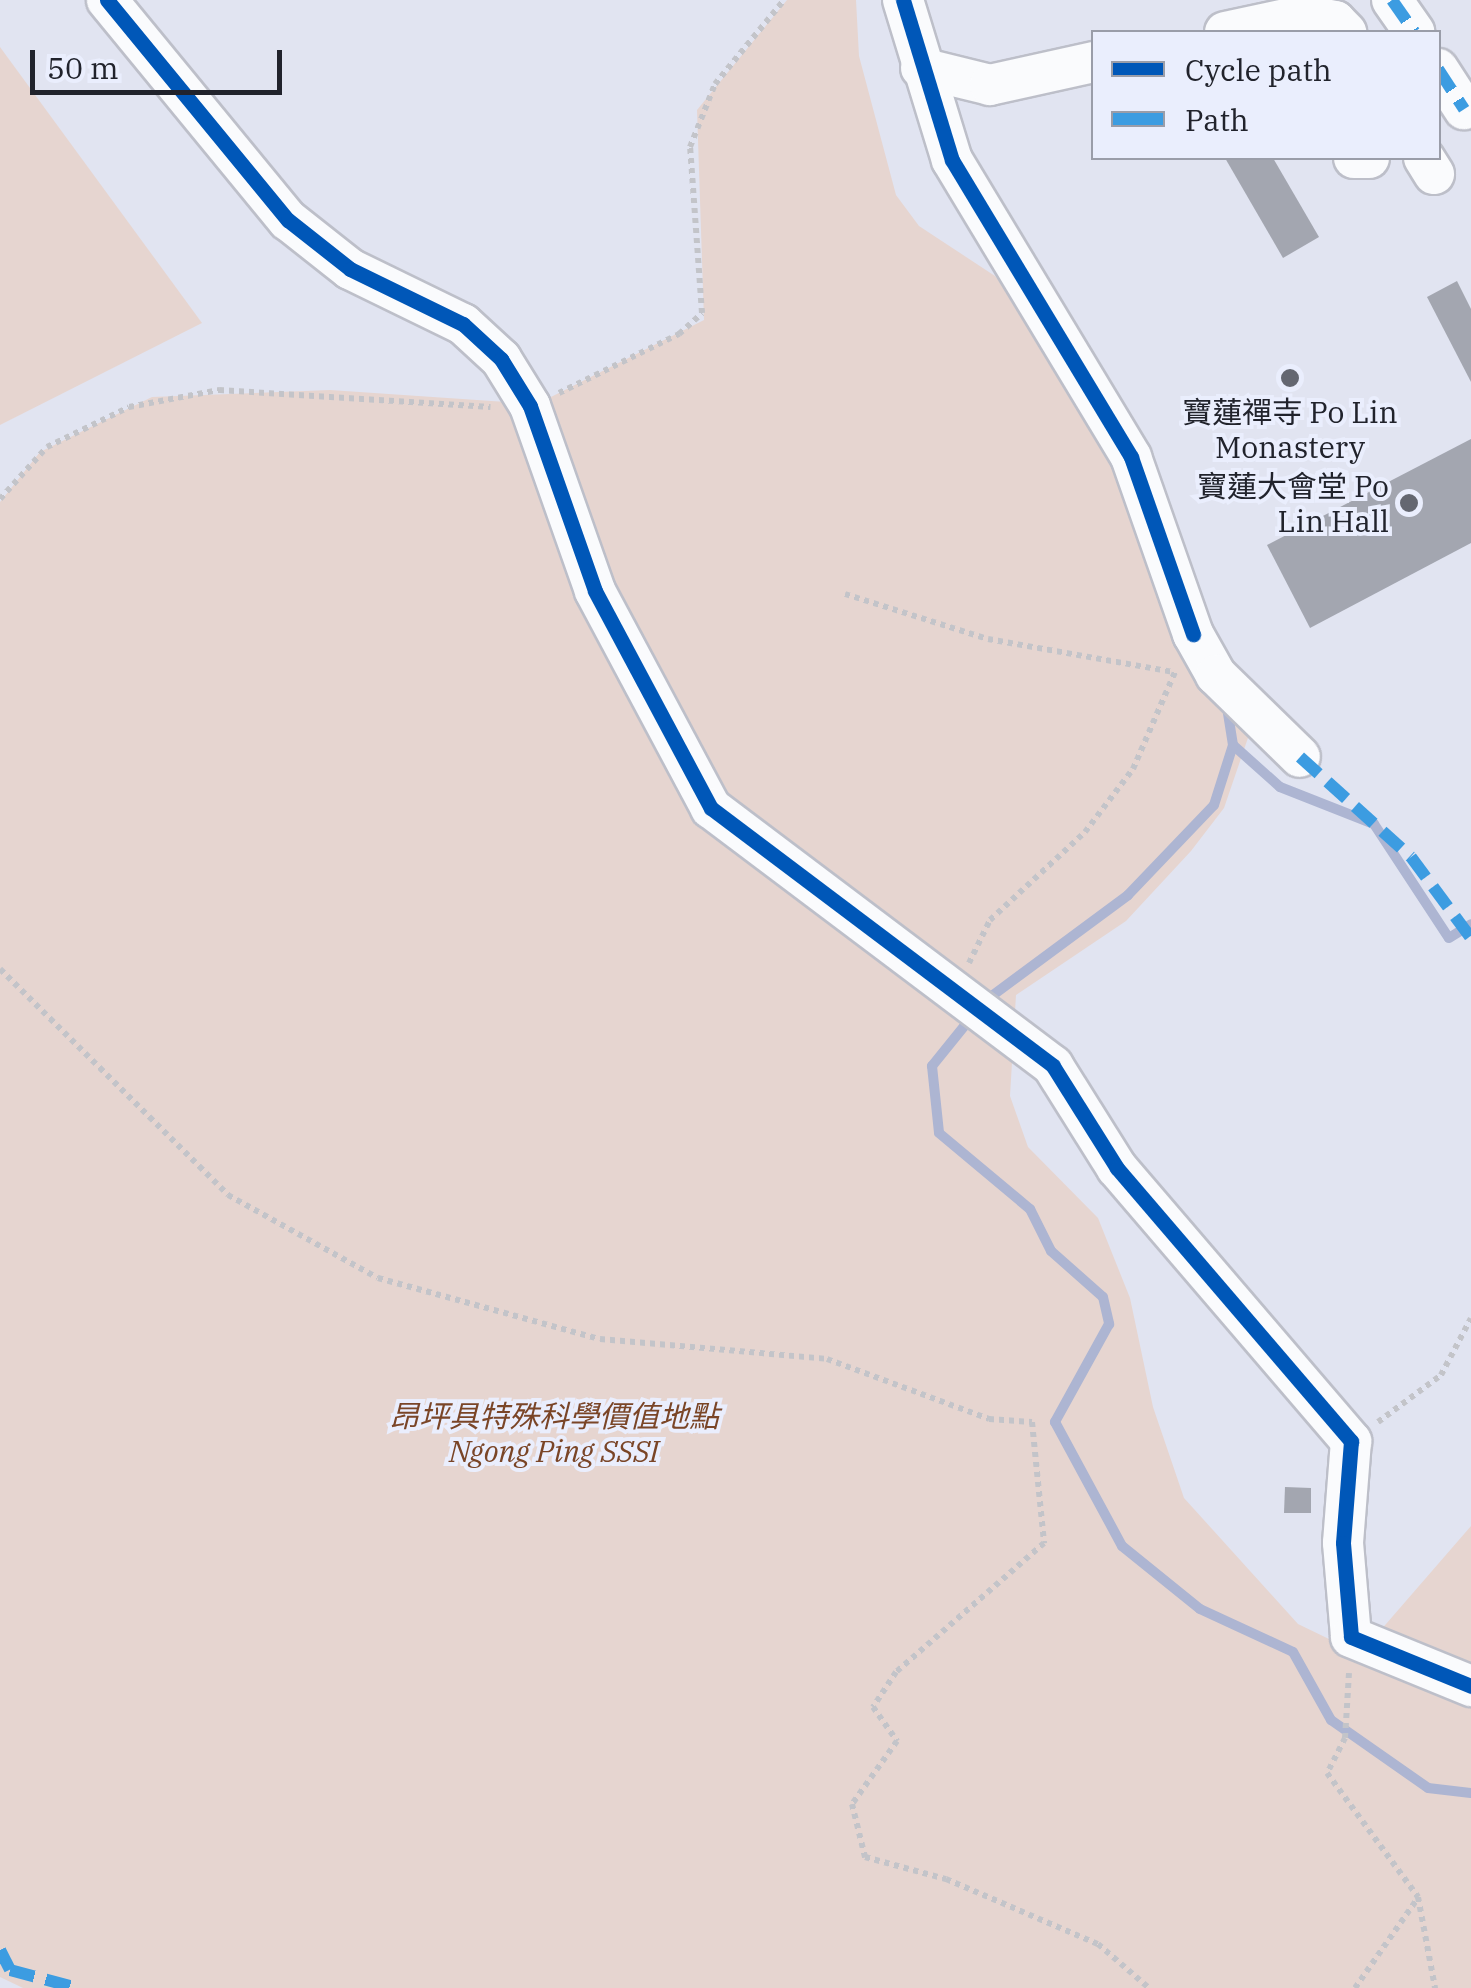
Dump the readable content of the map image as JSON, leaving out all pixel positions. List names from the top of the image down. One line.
{"parks":["昂坪具特殊科學價值地點 Ngong Ping SSSI"],"places":["寶蓮禪寺 Po Lin Monastery","寶蓮大會堂 Po Lin Hall"],"legend":["Cycle path","Path"],"scale_bar":"50 m"}
